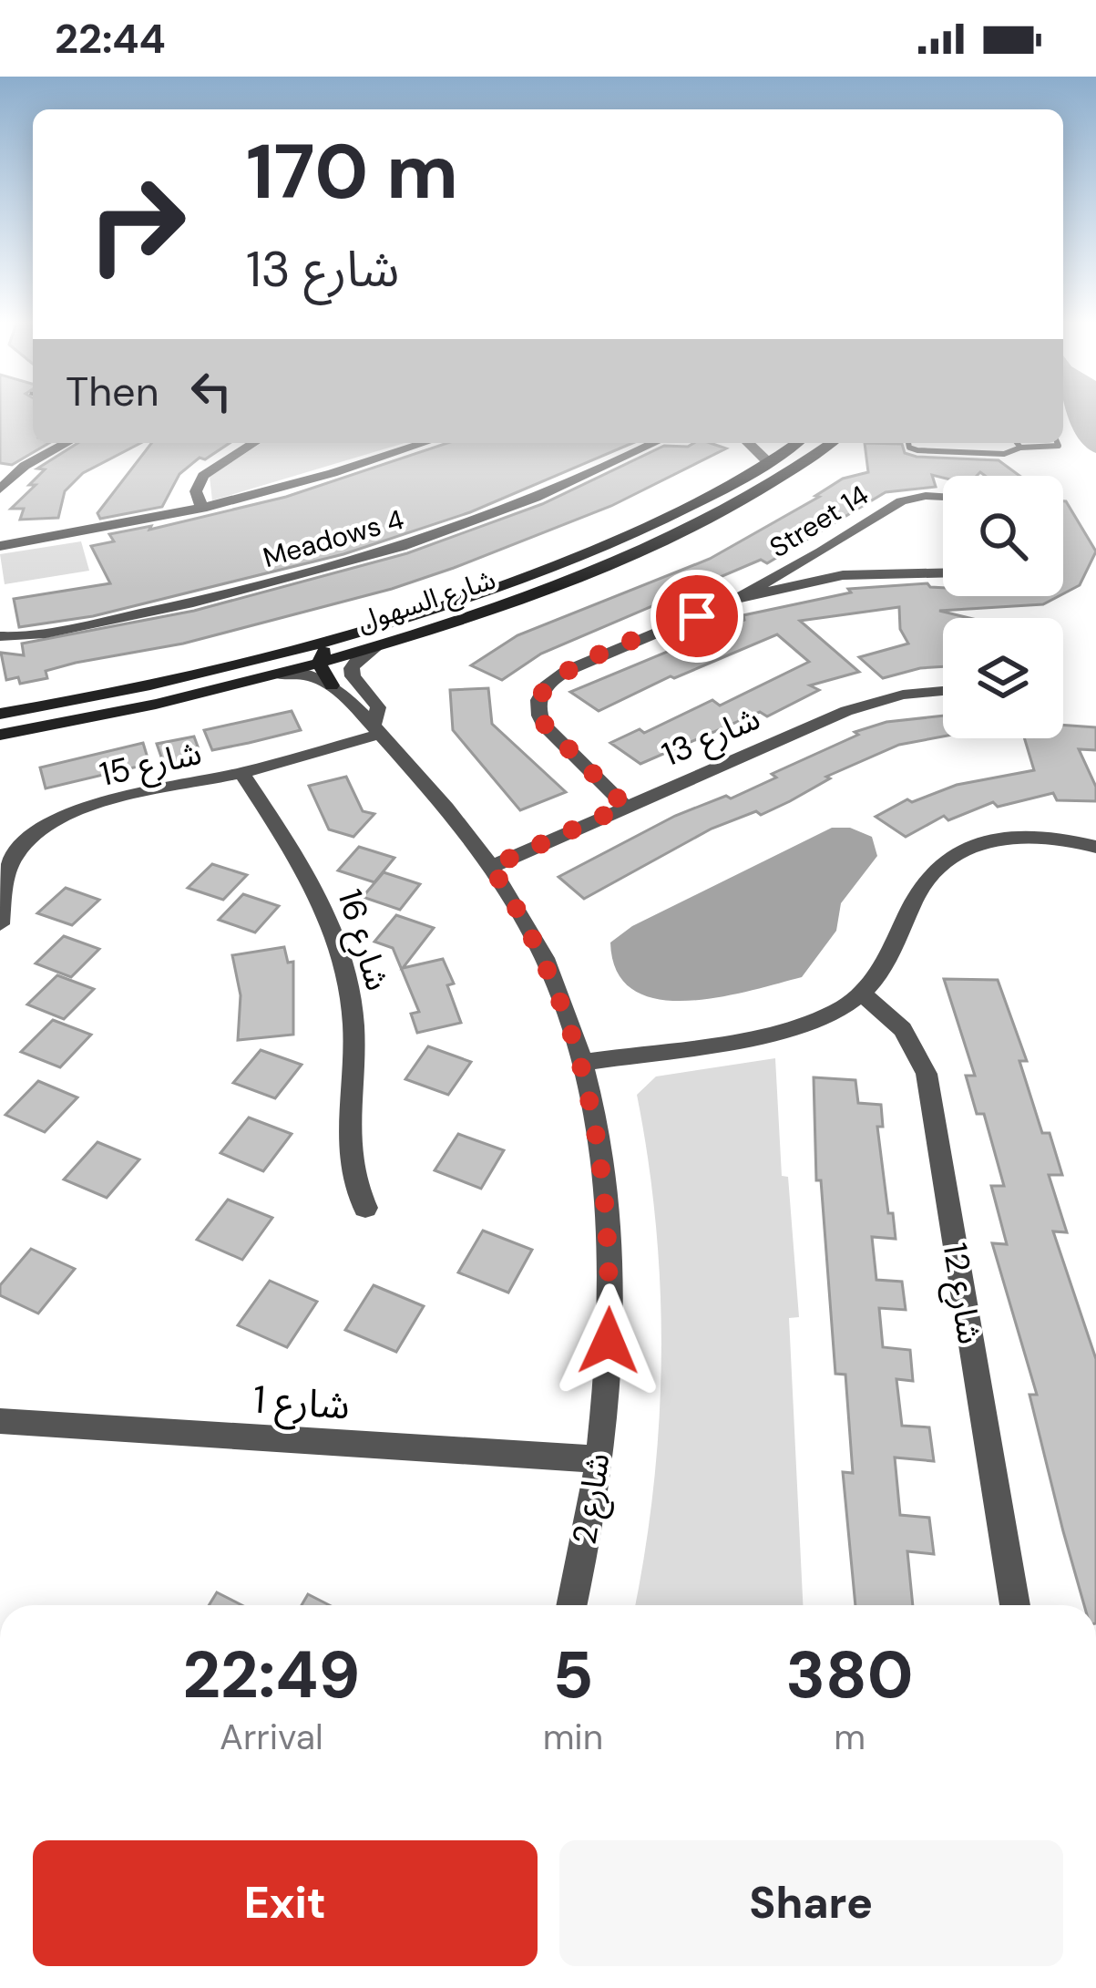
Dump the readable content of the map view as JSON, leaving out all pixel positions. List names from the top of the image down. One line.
{"streets":{"main road":["شارع السهول"],"street":["Street 14","Meadows 4","شارع 13","شارع 15","شارع 16","شارع 12","شارع 1","شارع 2"]},"crossings":[["شارع 13","شارع 2"],["شارع 15","شارع 16"],["شارع 15","شارع 2"],["شارع 1","شارع 2"]],"page":{"status":"22:44","turn":["170 m","شارع 13"],"then":"Then","eta":["22:49","Arrival","5","min","380","m"],"buttons":["Exit","Share"]}}
